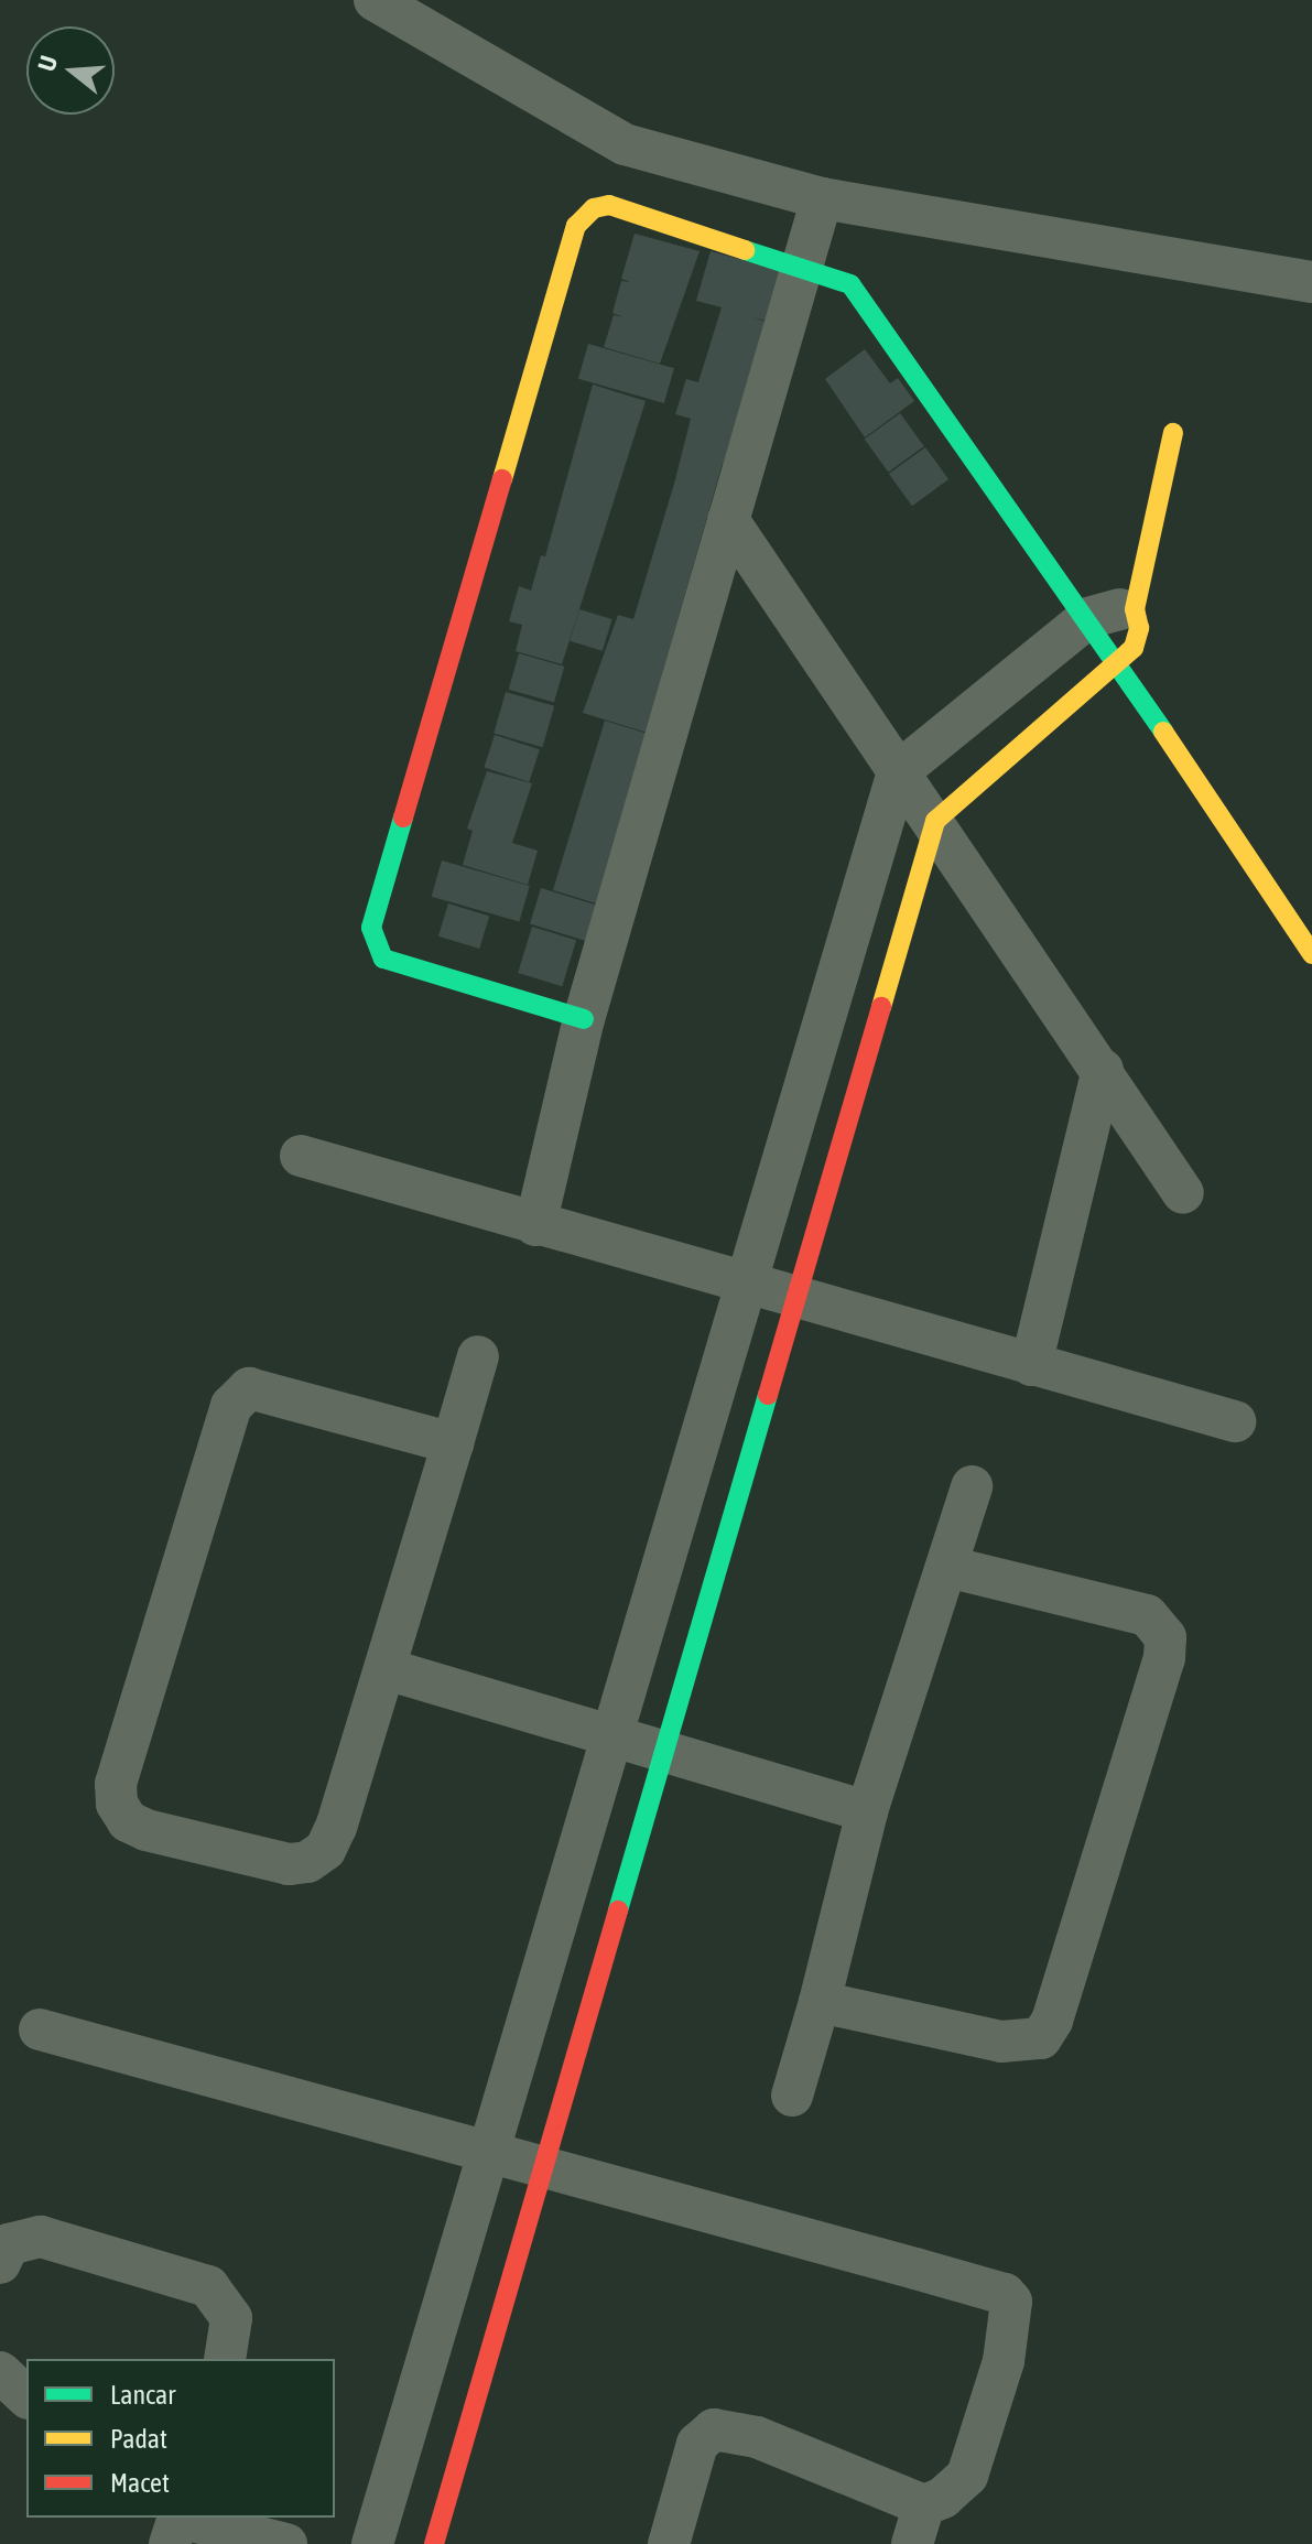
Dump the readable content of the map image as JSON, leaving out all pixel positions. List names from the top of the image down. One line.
{"legend":["Lancar","Padat","Macet"],"north":"left"}
